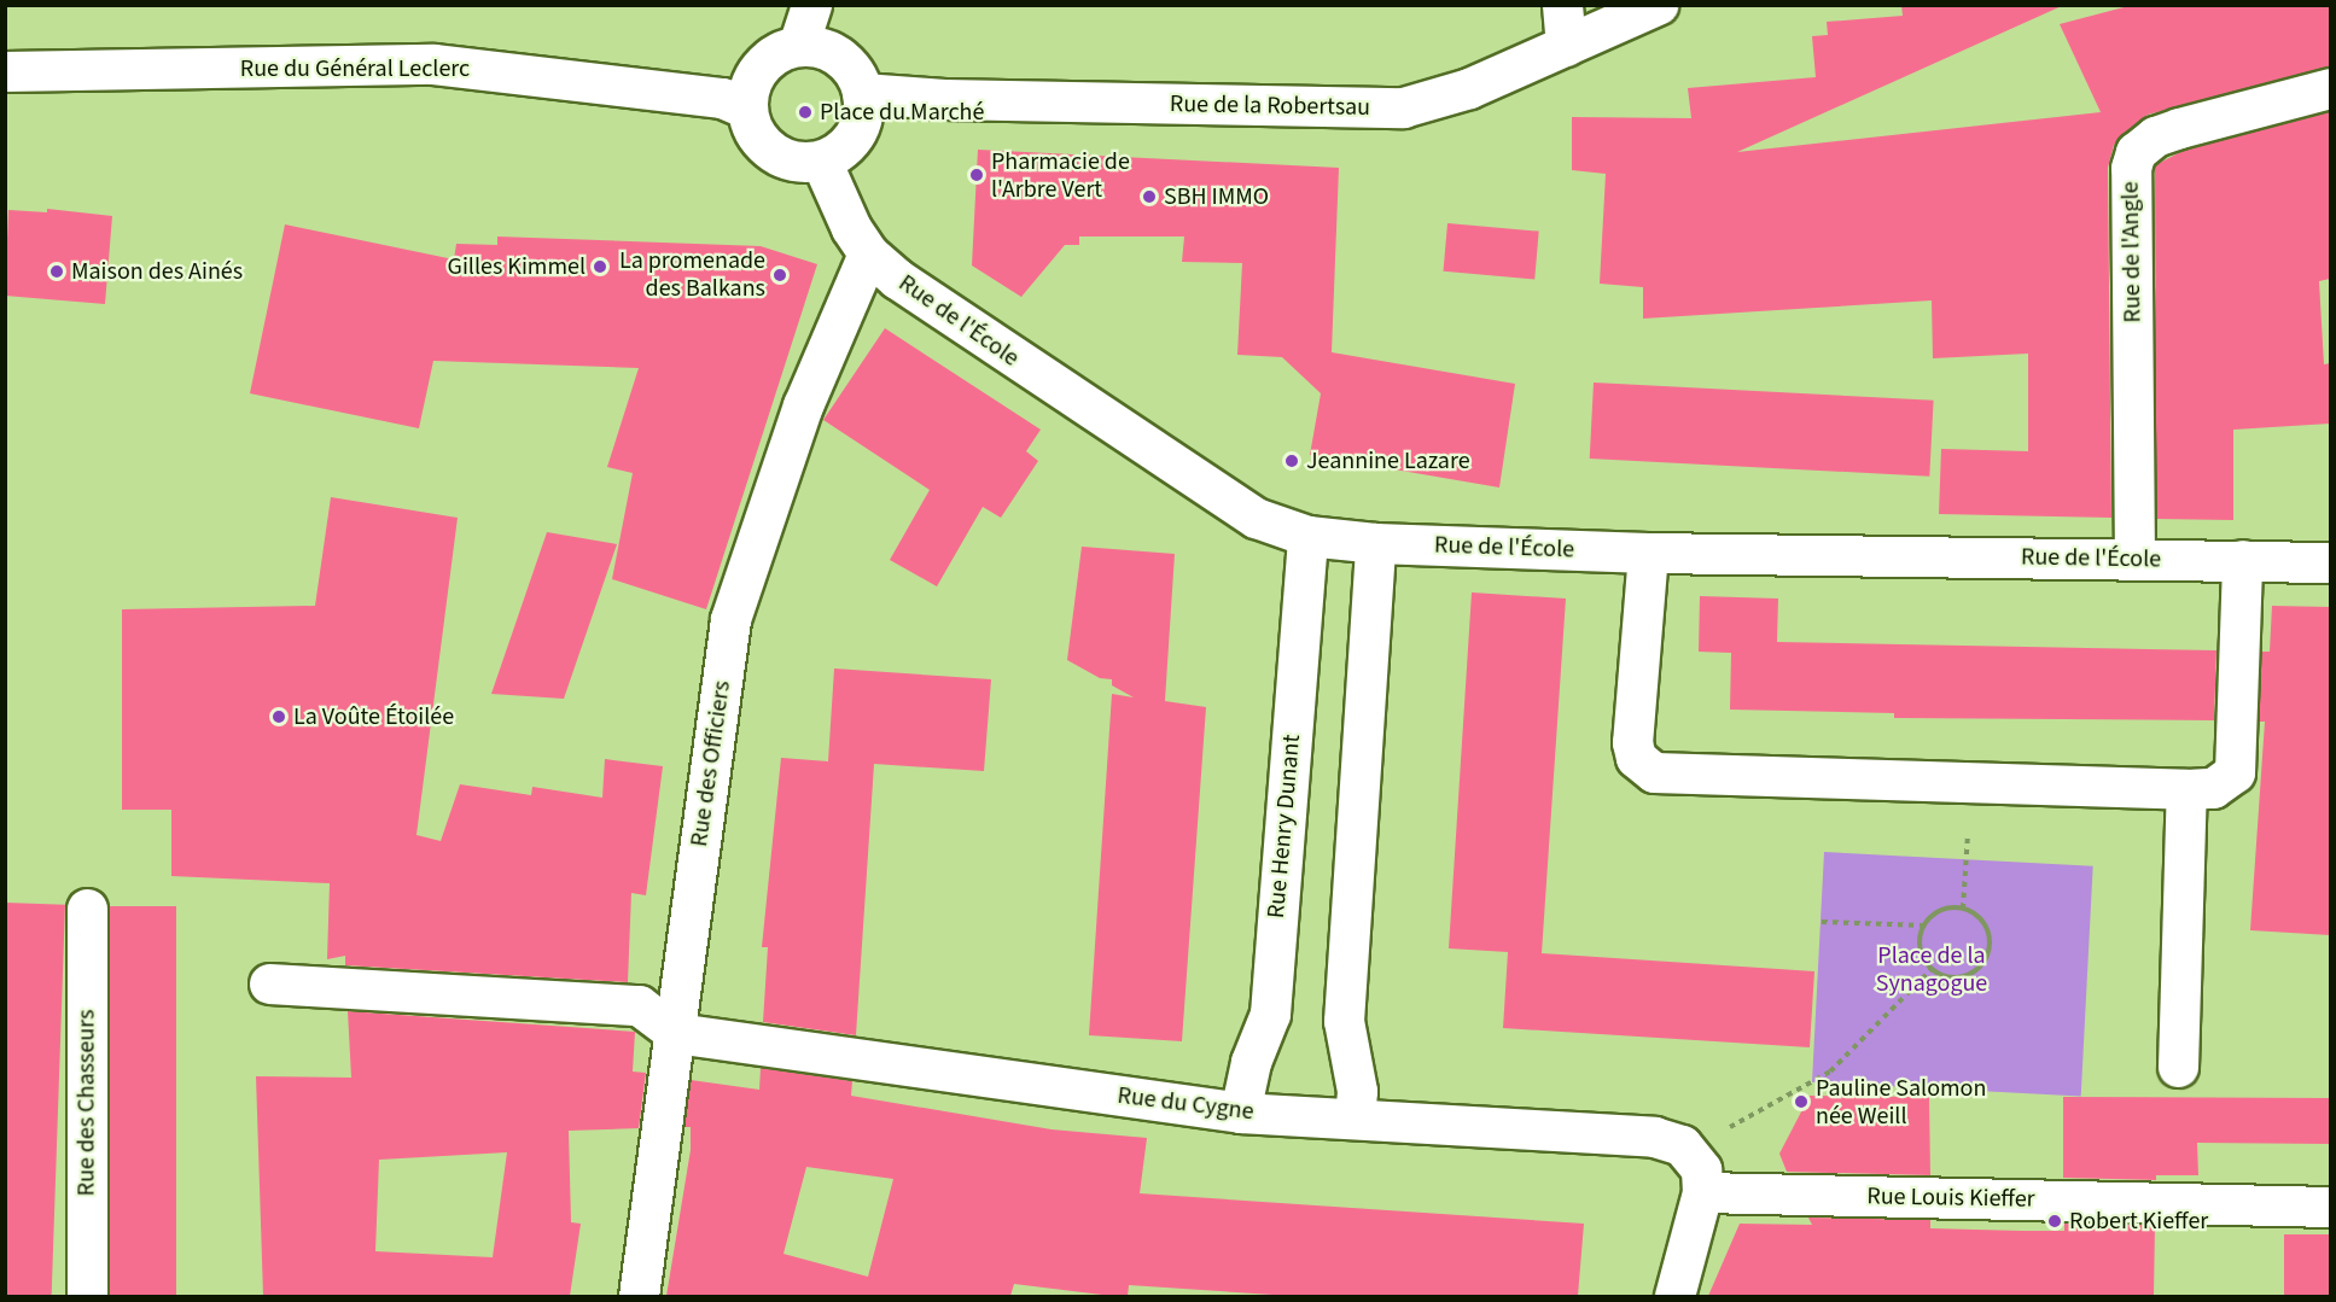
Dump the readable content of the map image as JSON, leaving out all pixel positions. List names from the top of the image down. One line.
{"streets":{"street":["Rue du Général Leclerc","Rue de la Robertsau","Rue de l'Angle","Rue de l'École","Rue des Officiers","Rue Henry Dunant","Rue des Chasseurs","Rue du Cygne","Rue Louis Kieffer"]},"crossings":[["Rue du Général Leclerc","Rue de la Robertsau"],["Rue du Général Leclerc","Rue de l'École"],["Rue de la Robertsau","Rue de l'École"],["Rue de l'Angle","Rue de l'École"],["Rue de l'École","Rue des Officiers"],["Rue de l'École","Rue Henry Dunant"],["Rue des Officiers","Rue du Cygne"],["Rue Henry Dunant","Rue du Cygne"],["Rue du Cygne","Rue Louis Kieffer"]],"parks":["Place de la Synagogue"],"places":["Place du Marché","Pharmacie de l'Arbre Vert","SBH IMMO","Gilles Kimmel","Maison des Ainés","La promenade des Balkans","Jeannine Lazare","La Voûte Étoilée","Pauline Salomon née Weill","Robert Kieffer"]}
